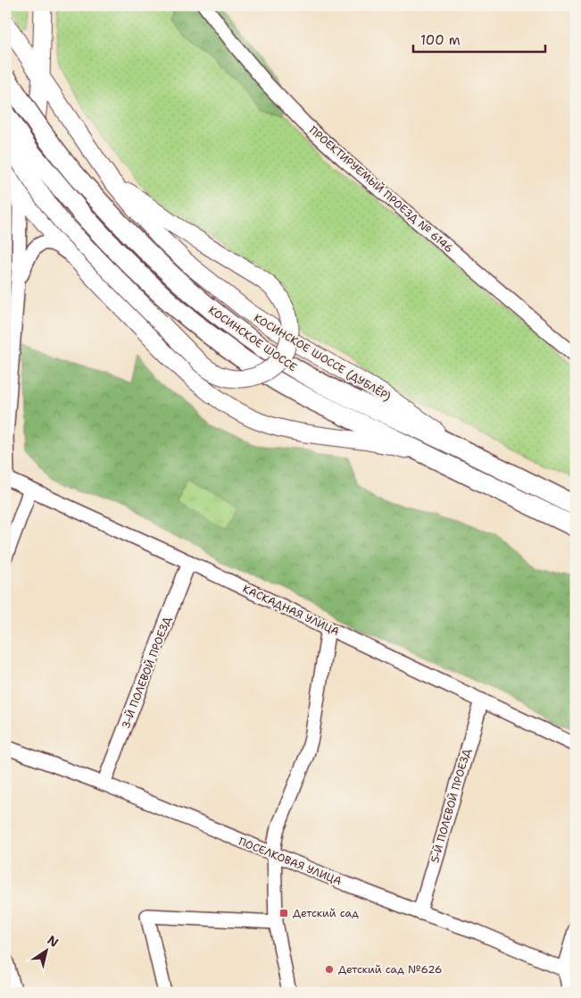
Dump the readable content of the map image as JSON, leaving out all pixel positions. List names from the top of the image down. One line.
{"streets":{"highway":["КОСИНСКОЕ ШОССЕ"],"main road":["КОСИНСКОЕ ШОССЕ (ДУБЛЁР)"],"street":["ПРОЕКТИРУЕМЫЙ ПРОЕЗД № 6146","КАСКАДНАЯ УЛИЦА","3-Й ПОЛЕВОЙ ПРОЕЗД","5-Й ПОЛЕВОЙ ПРОЕЗД","ПОСЕЛКОВАЯ УЛИЦА"]},"crossings":[["КОСИНСКОЕ ШОССЕ","КОСИНСКОЕ ШОССЕ (ДУБЛЁР)"],["КАСКАДНАЯ УЛИЦА","3-Й ПОЛЕВОЙ ПРОЕЗД"],["КАСКАДНАЯ УЛИЦА","5-Й ПОЛЕВОЙ ПРОЕЗД"],["3-Й ПОЛЕВОЙ ПРОЕЗД","ПОСЕЛКОВАЯ УЛИЦА"],["5-Й ПОЛЕВОЙ ПРОЕЗД","ПОСЕЛКОВАЯ УЛИЦА"]],"places":{"transit":["Детский сад"],"other":["Детский сад №626"]},"scale_bar":"100 m","north":"top right"}
